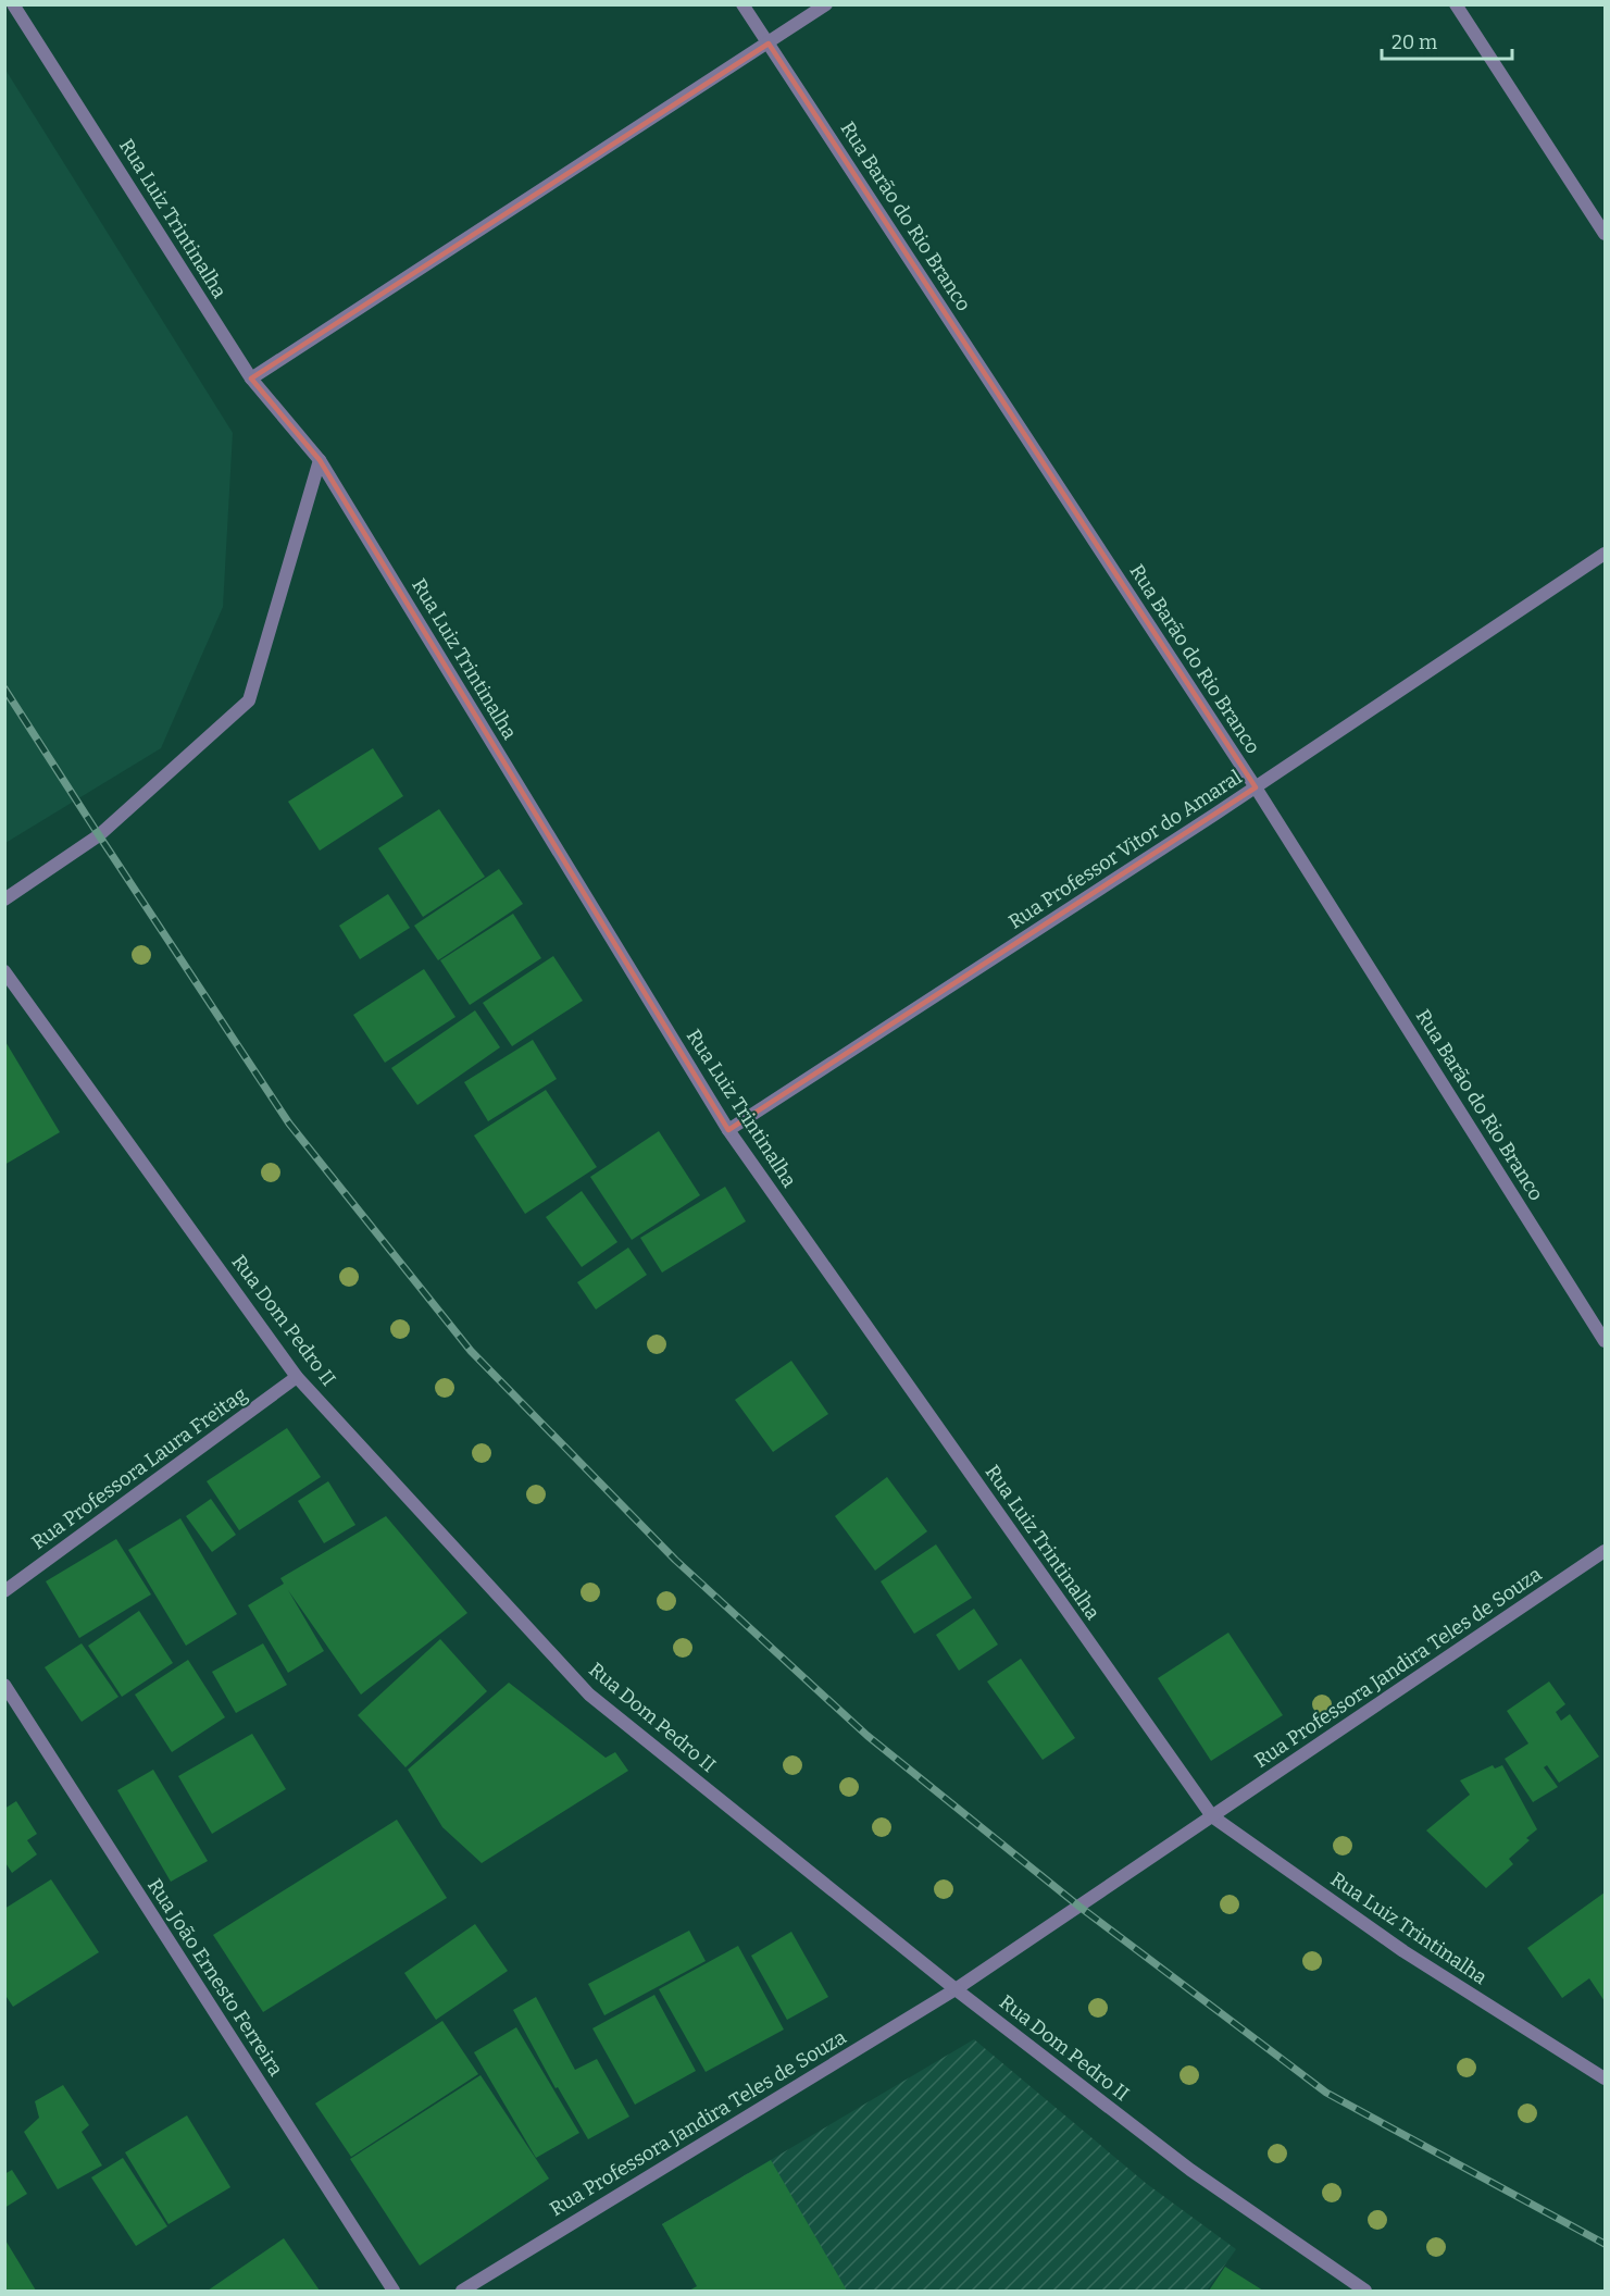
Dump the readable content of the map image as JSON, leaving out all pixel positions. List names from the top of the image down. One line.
{"streets":{"street":["Rua Barão do Rio Branco","Rua Luiz Trintinalha","Rua Professor Vitor do Amaral","Rua Dom Pedro II","Rua Professora Laura Freitag","Rua Professora Jandira Teles de Souza","Rua João Ernesto Ferreira"]},"crossings":[["Rua Barão do Rio Branco","Rua Professor Vitor do Amaral"],["Rua Luiz Trintinalha","Rua Professor Vitor do Amaral"],["Rua Luiz Trintinalha","Rua Professora Jandira Teles de Souza"],["Rua Dom Pedro II","Rua Professora Laura Freitag"],["Rua Dom Pedro II","Rua Professora Jandira Teles de Souza"]],"scale_bar":"20 m"}
